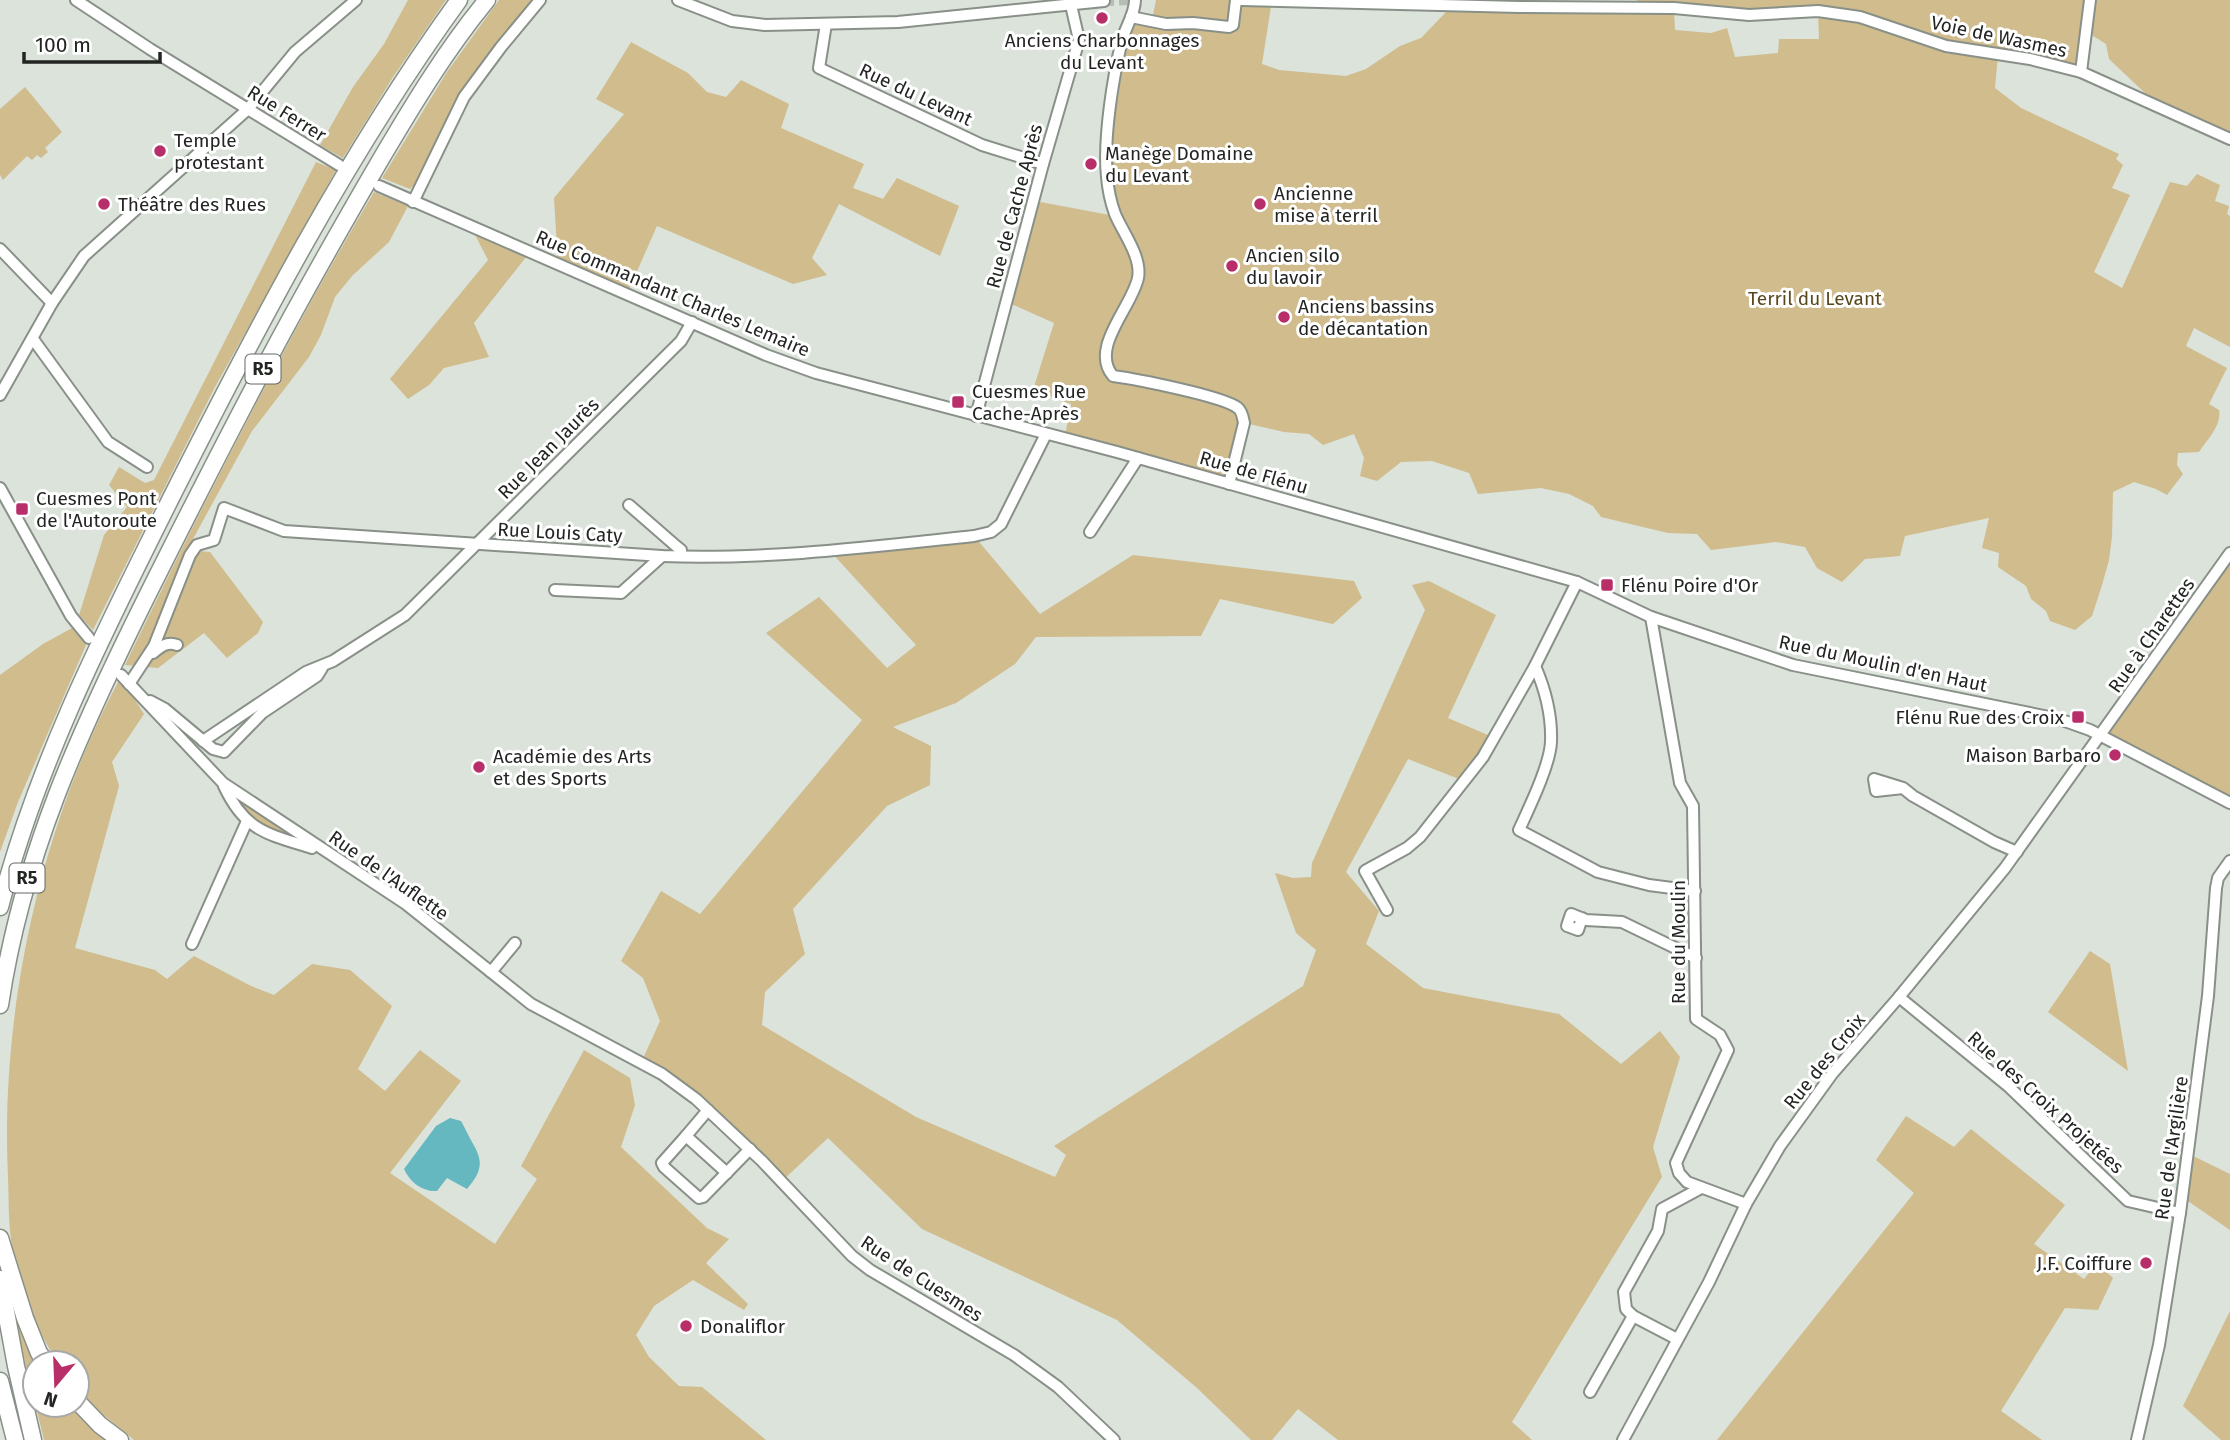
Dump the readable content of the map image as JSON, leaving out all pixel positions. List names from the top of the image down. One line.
{"streets":{"highway":["R5"],"street":["Voie de Wasmes","Rue du Levant","Rue Ferrer","Rue de Cache Après","Rue Commandant Charles Lemaire","Rue Jean Jaurès","Rue de Flénu","Rue Louis Caty","Rue à Charettes","Rue du Moulin d'en Haut","Rue de l'Auflette","Rue du Moulin","Rue des Croix","Rue des Croix Projetées","Rue de l'Argilière","Rue de Cuesmes"]},"crossings":[["Rue du Levant","Rue de Cache Après"],["Rue de Cache Après","Rue Commandant Charles Lemaire"],["Rue Commandant Charles Lemaire","Rue Jean Jaurès"],["Rue Commandant Charles Lemaire","Rue de Flénu"],["Rue Commandant Charles Lemaire","Rue Louis Caty"],["Rue Jean Jaurès","Rue Louis Caty"],["Rue de Flénu","Rue Louis Caty"],["Rue de Flénu","Rue du Moulin d'en Haut"],["Rue Louis Caty","Rue de l'Auflette"],["Rue à Charettes","Rue du Moulin d'en Haut"],["Rue à Charettes","Rue des Croix"],["Rue du Moulin d'en Haut","Rue du Moulin"],["Rue du Moulin d'en Haut","Rue des Croix"],["Rue de l'Auflette","Rue de Cuesmes"],["Rue du Moulin","Rue des Croix"],["Rue des Croix","Rue des Croix Projetées"],["Rue des Croix Projetées","Rue de l'Argilière"]],"parks":["Terril du Levant"],"places":{"other":["Anciens Charbonnages du Levant","Temple protestant","Manège Domaine du Levant","Théâtre des Rues","Ancienne mise à terril","Ancien silo du lavoir","Anciens bassins de décantation","Maison Barbaro","Académie des Arts et des Sports","J.F. Coiffure","Donaliflor"],"transit":["Cuesmes Rue Cache-Après","Cuesmes Pont de l'Autoroute","Flénu Poire d'Or","Flénu Rue des Croix"]},"scale_bar":"100 m","north":"bottom"}
